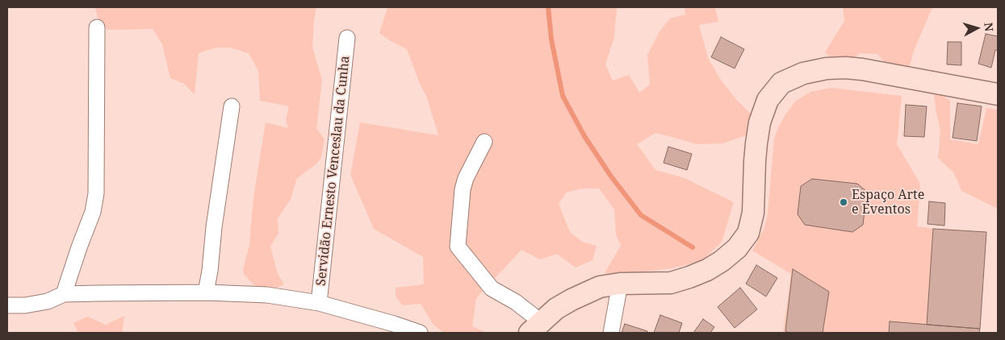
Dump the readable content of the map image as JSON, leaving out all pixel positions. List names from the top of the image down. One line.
{"streets":{"street":["Servidão Ernesto Venceslau da Cunha"]},"places":["Espaço Arte e Eventos"],"north":"right"}
